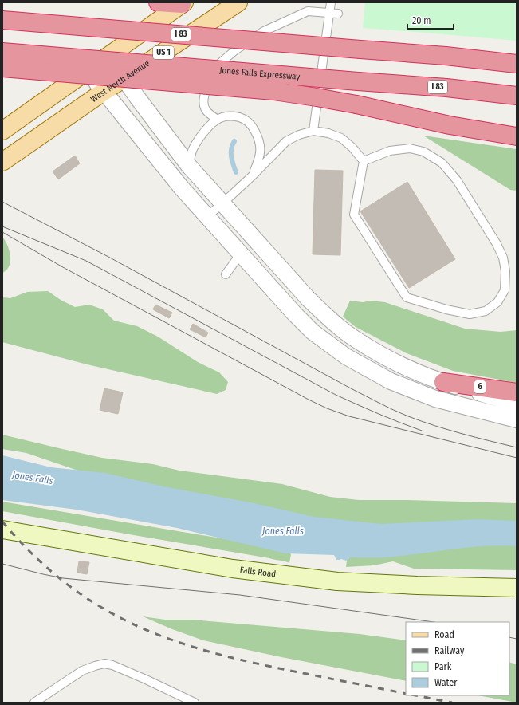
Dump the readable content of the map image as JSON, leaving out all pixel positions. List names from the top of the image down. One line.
{"streets":{"highway":["I 83","Jones Falls Expressway","6"],"main road":["US 1","West North Avenue","Falls Road"]},"water":["Jones Falls"],"legend":["Road","Railway","Park","Water"],"scale_bar":"20 m"}
